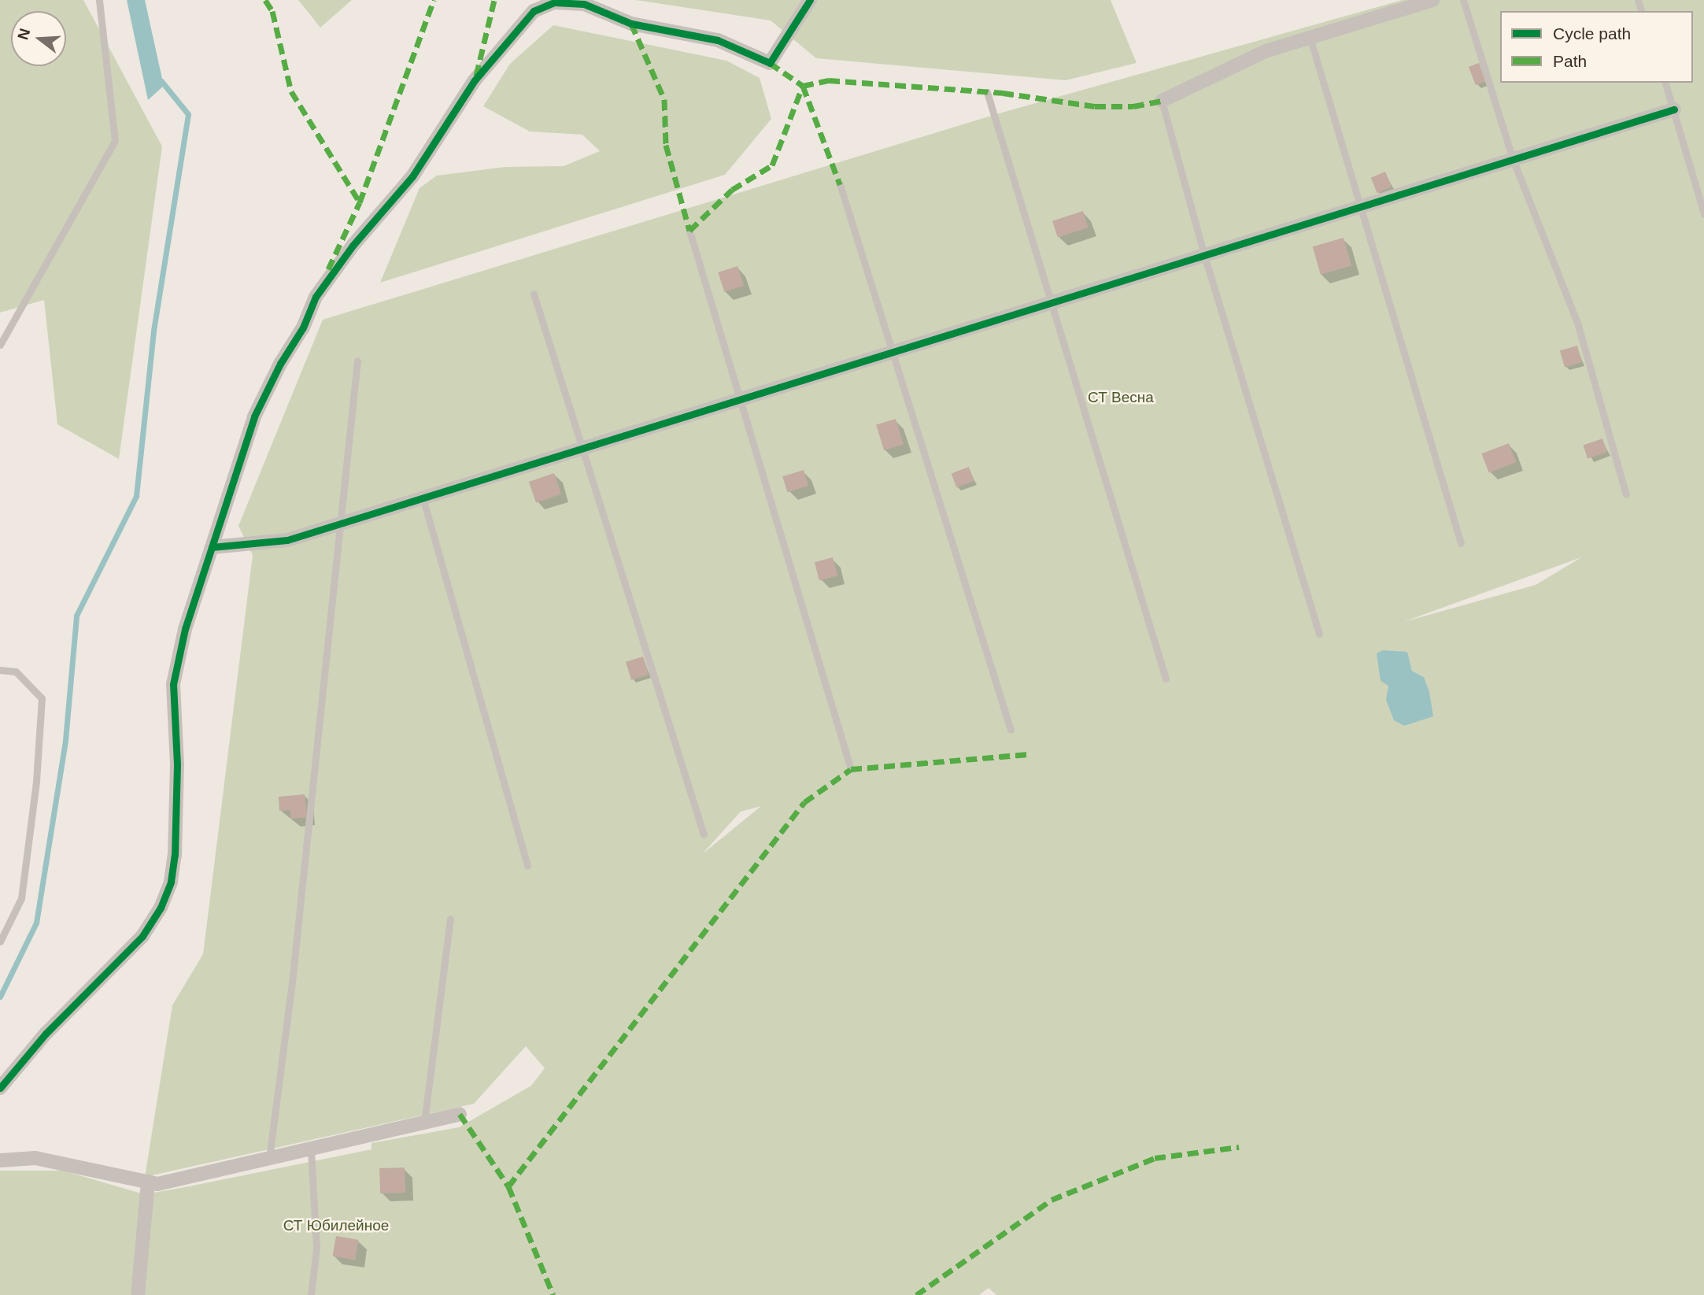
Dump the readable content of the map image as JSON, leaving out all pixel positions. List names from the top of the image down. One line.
{"parks":["СТ Весна","СТ Юбилейное"],"legend":["Cycle path","Path"],"north":"left"}
